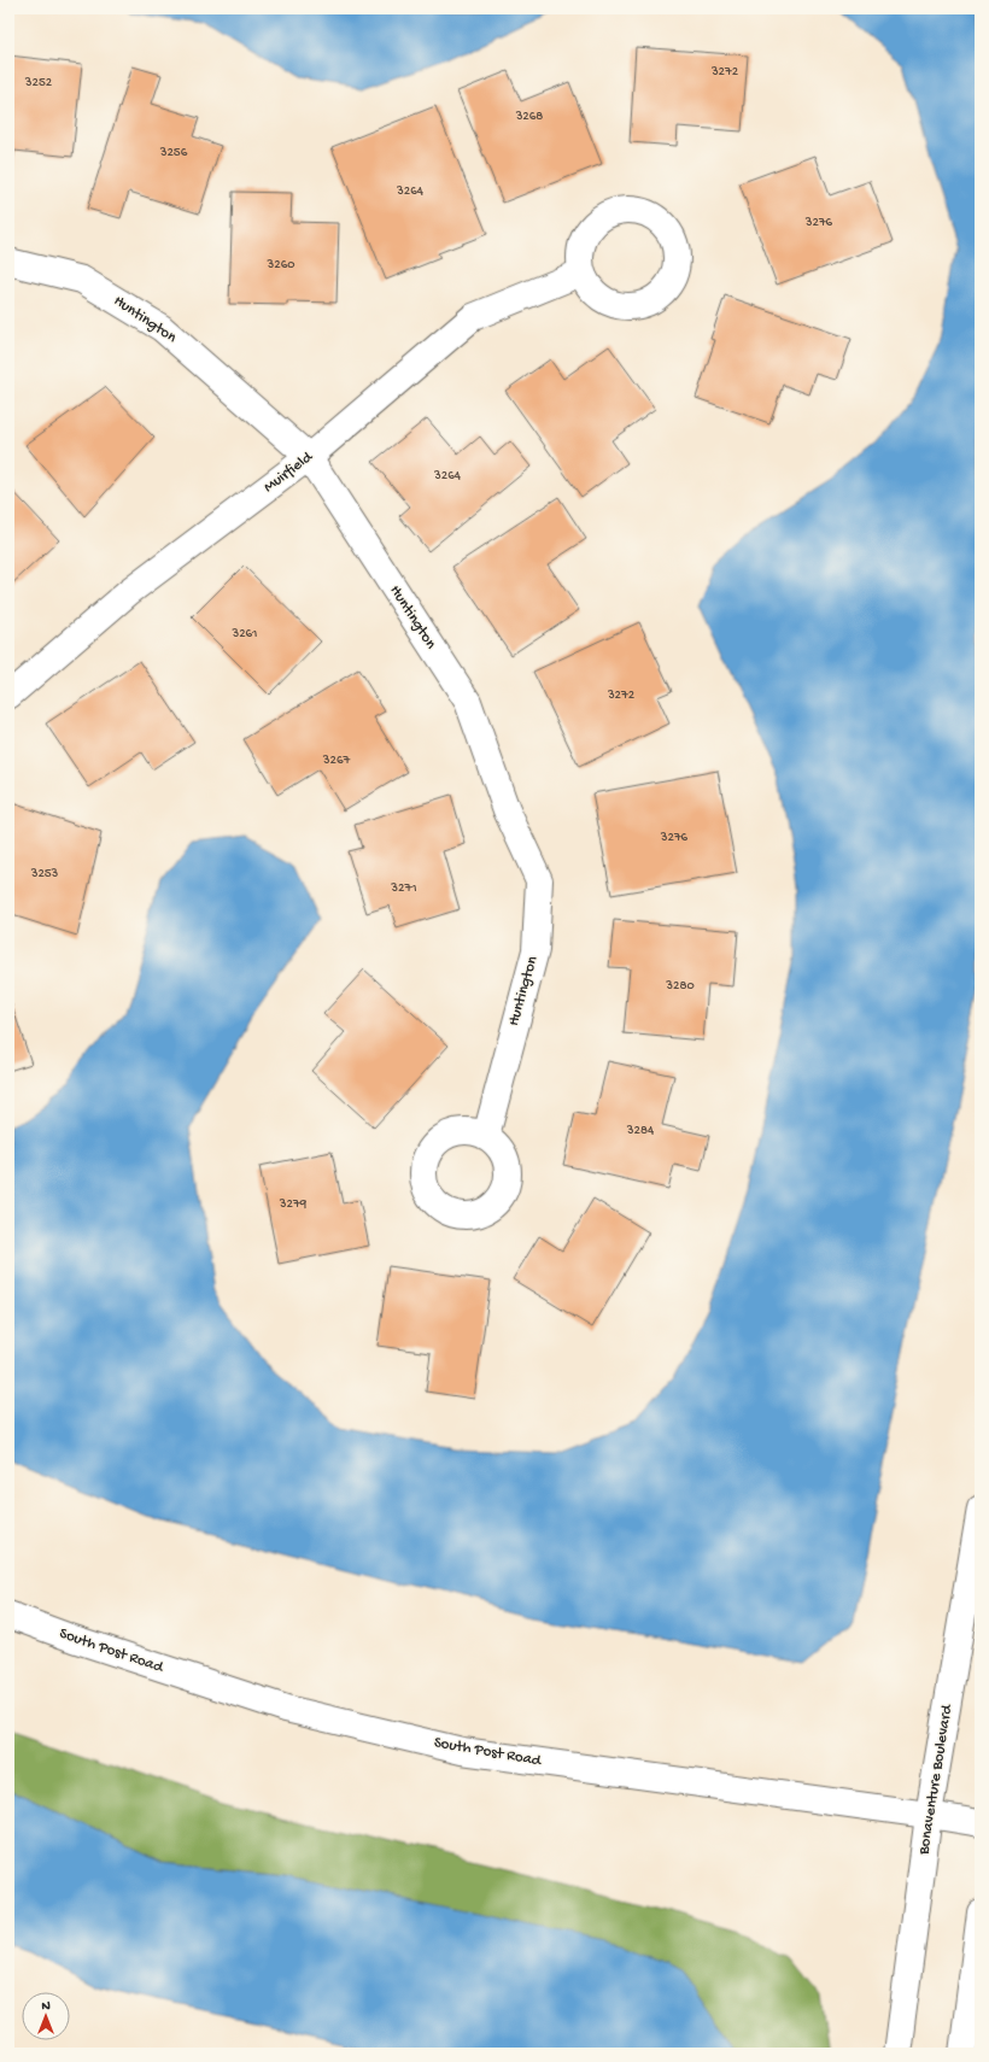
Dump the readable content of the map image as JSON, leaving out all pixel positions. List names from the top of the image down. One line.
{"streets":{"street":["Huntington","Muirfield","South Post Road","Bonaventure Boulevard"]},"crossings":[["Huntington","Muirfield"],["South Post Road","Bonaventure Boulevard"]],"house_numbers":["3272","3252","3268","3256","3264","3276","3260","3264","3261","3272","3267","3276","3253","3271","3280","3284","3279"],"north":"top"}
